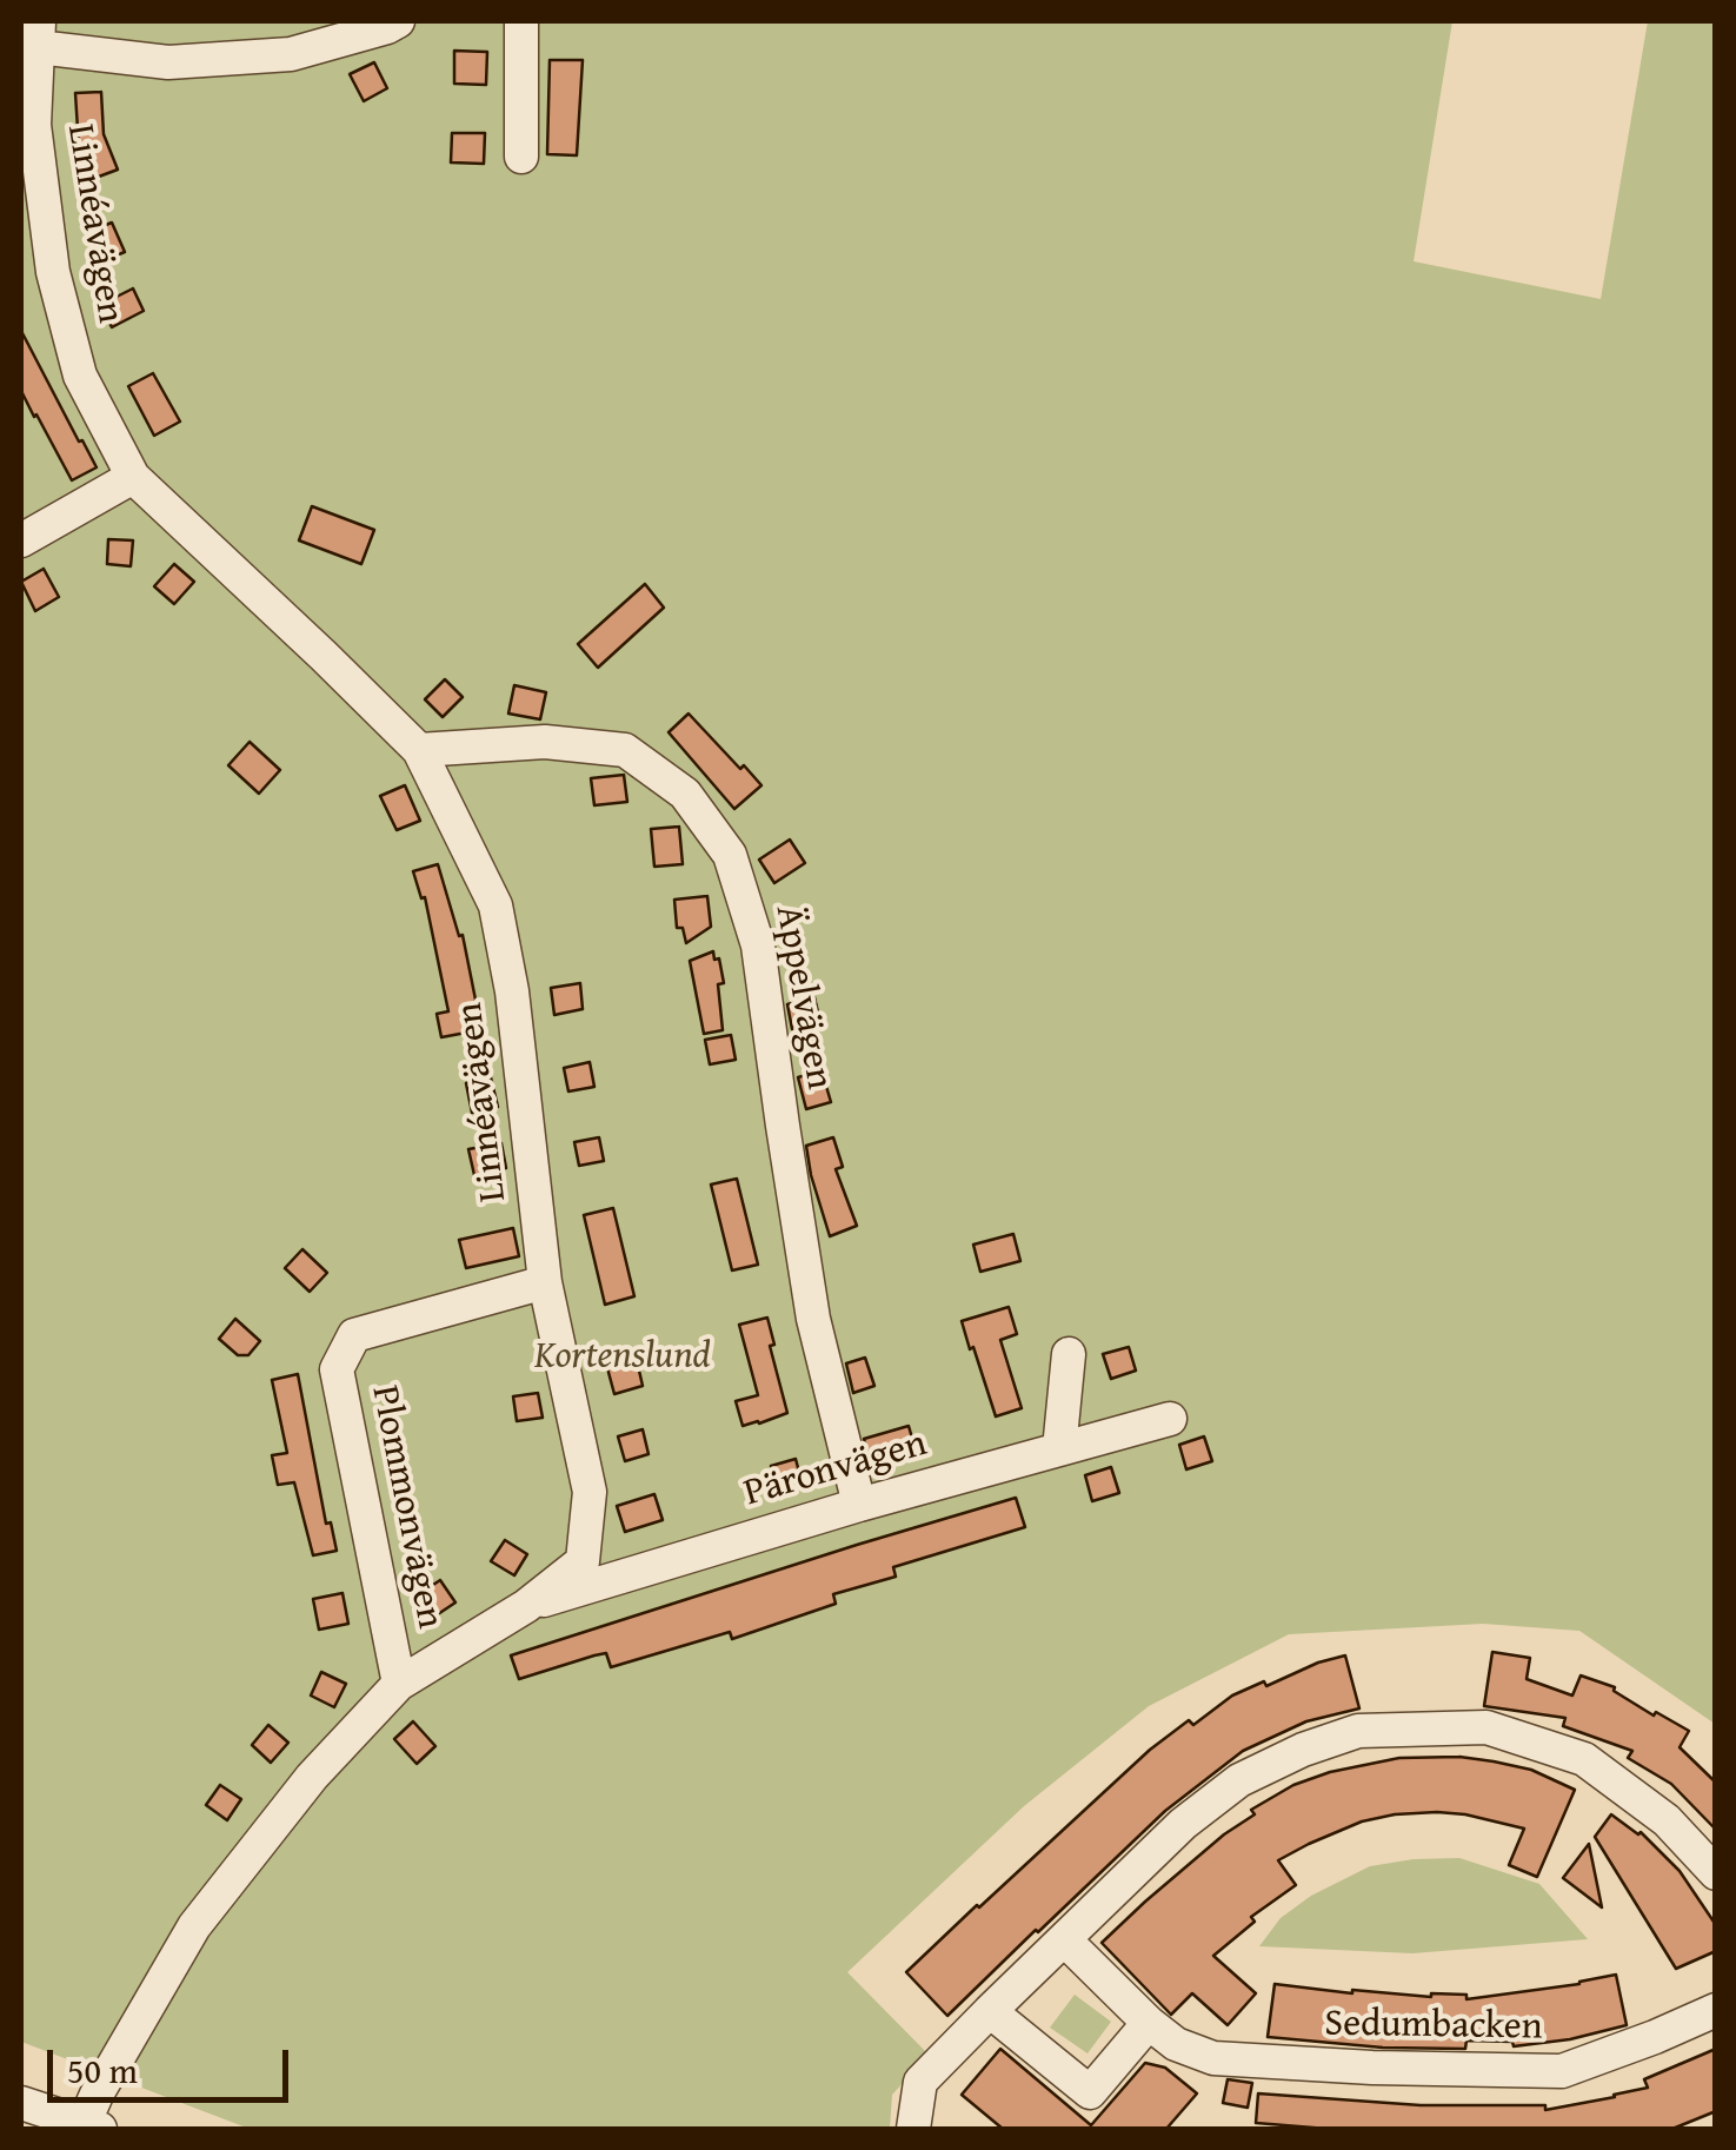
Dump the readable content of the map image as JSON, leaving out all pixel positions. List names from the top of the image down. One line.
{"streets":{"street":["Linnéavägen","Äppelvägen","Päronvägen","Plommonvägen","Sedumbacken"]},"crossings":[["Linnéavägen","Äppelvägen"],["Linnéavägen","Päronvägen"],["Linnéavägen","Plommonvägen"],["Äppelvägen","Päronvägen"]],"parks":["Kortenslund"],"scale_bar":"50 m"}
